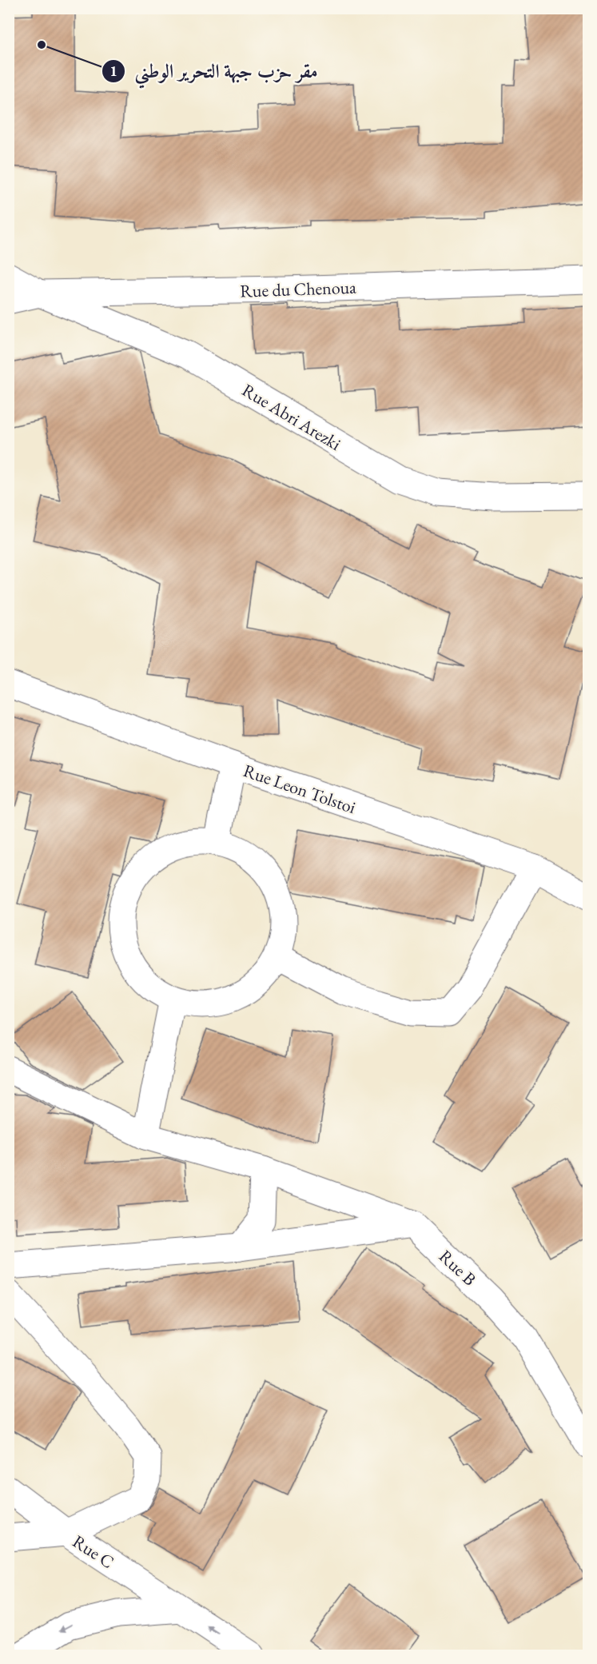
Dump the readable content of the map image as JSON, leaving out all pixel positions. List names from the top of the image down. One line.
{"streets":{"street":["Rue du Chenoua","Rue Abri Arezki","Rue Leon Tolstoi","Rue B","Rue C"]},"crossings":[["Rue du Chenoua","Rue Abri Arezki"]],"places":["مقر حزب جبهة التحرير الوطني"]}
